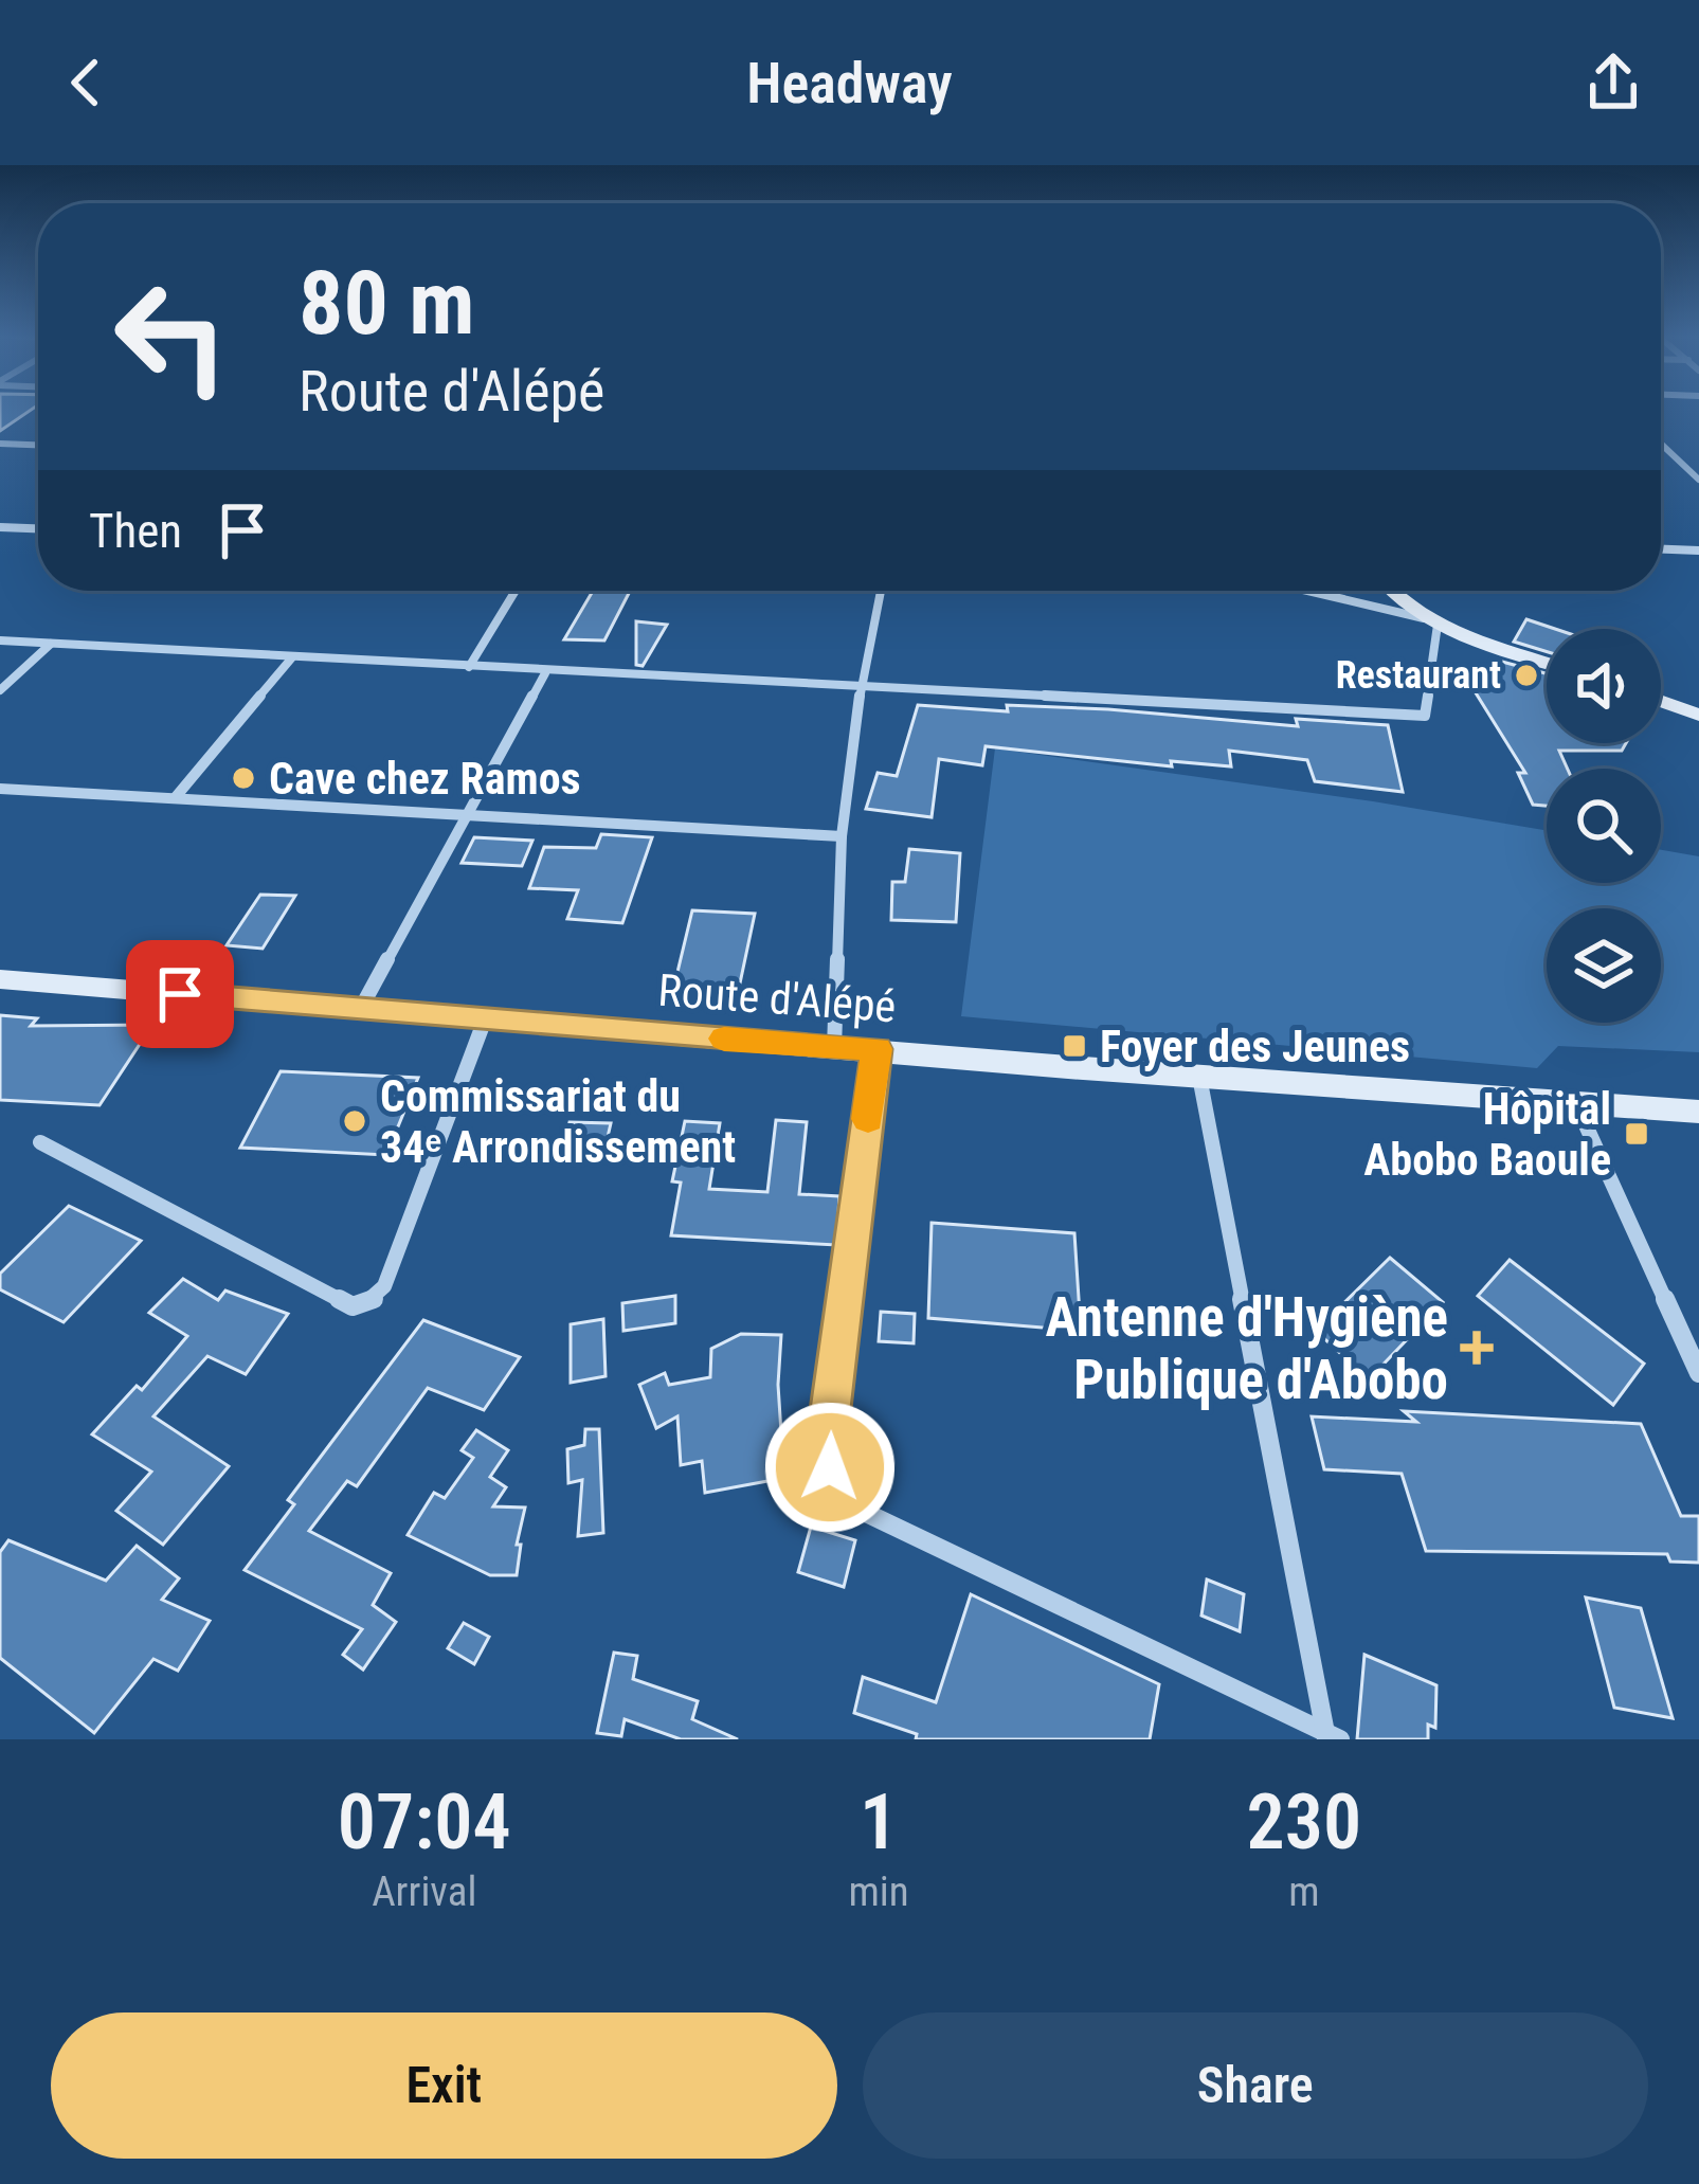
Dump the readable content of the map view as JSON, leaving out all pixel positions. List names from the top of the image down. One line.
{"streets":{"main road":["Route d'Alépé"]},"places":{"other":["Restaurant","Cave chez Ramos","Commissariat du 34ᵉ Arrondissement"],"transit":["Foyer des Jeunes","Hôpital Abobo Baoule"],"health":["Antenne d'Hygiène Publique d'Abobo"]},"page":{"header":"Headway","turn":["80 m","Route d'Alépé"],"then":"Then","eta":["07:04","Arrival","1","min","230","m"],"buttons":["Exit","Share"]}}
